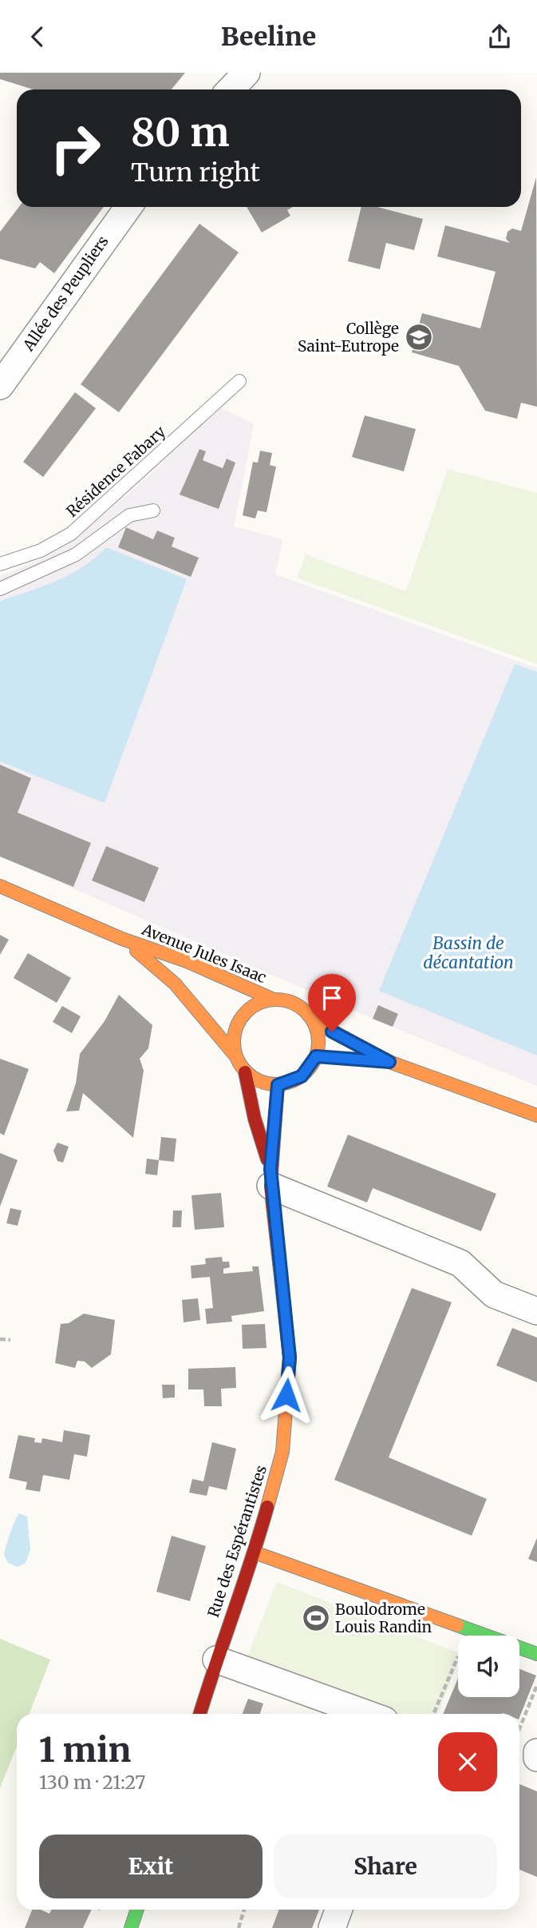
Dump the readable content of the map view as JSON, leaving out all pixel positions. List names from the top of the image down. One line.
{"streets":{"street":["Allée des Peupliers","Avenue Jules Isaac","Rue des Espérantistes"],"lane":["Résidence Fabary"]},"crossings":[["Avenue Jules Isaac","Rue des Espérantistes"]],"water":["Bassin de décantation"],"places":{"school or university":["Collège Saint-Eutrope"],"sports":["Boulodrome Louis Randin"]},"page":{"header":"Beeline","turn":["80 m","Turn right"],"heading":["1 min","130 m · 21:27"],"buttons":["Exit","Share"]}}
